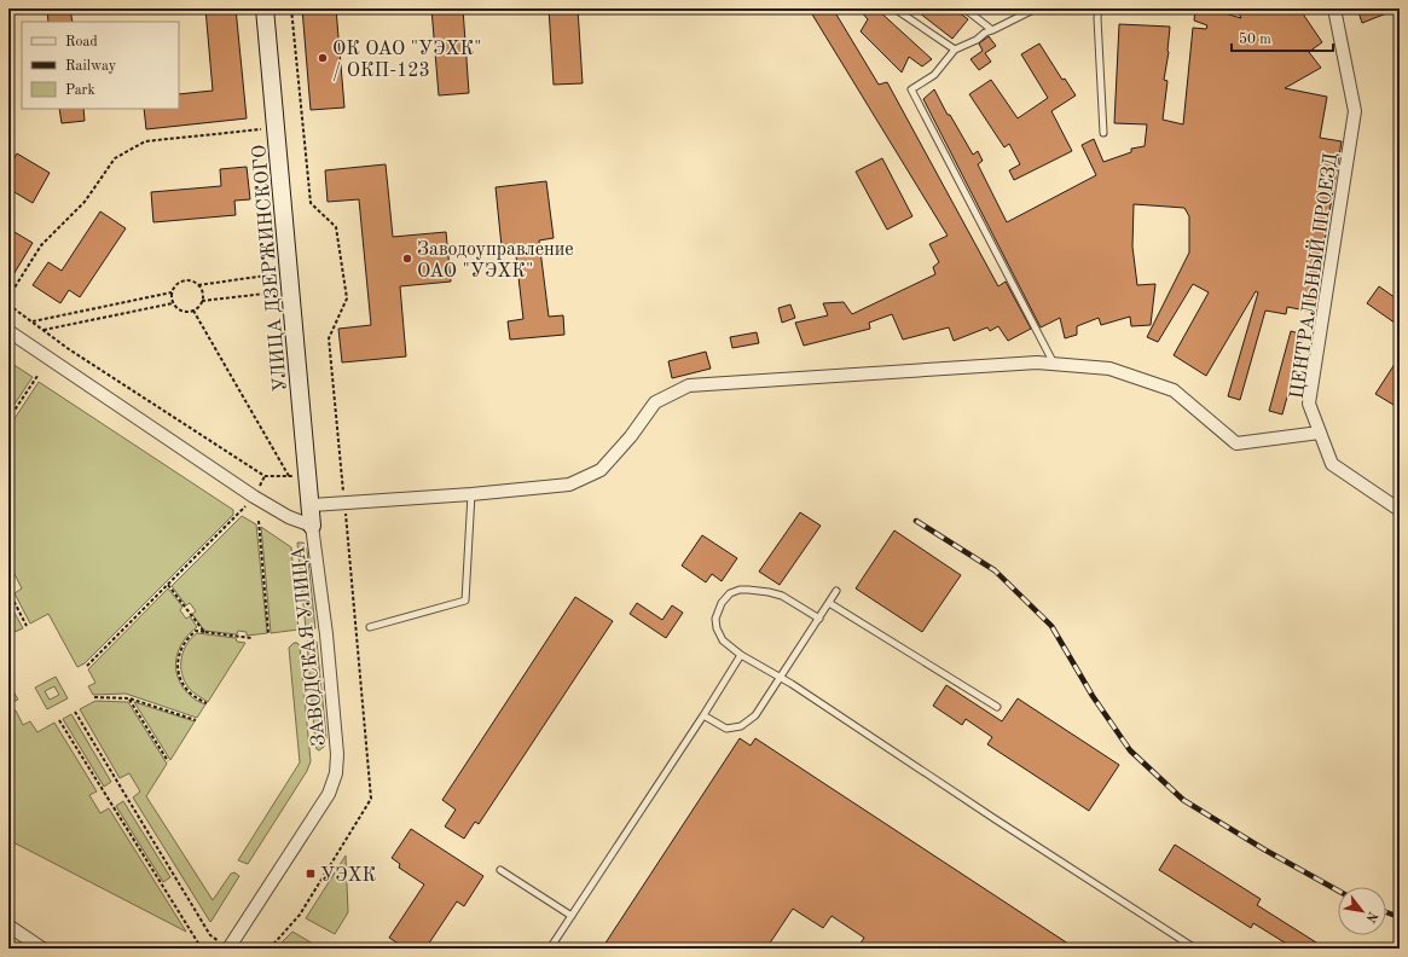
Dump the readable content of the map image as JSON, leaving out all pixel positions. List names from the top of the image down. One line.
{"streets":{"street":["УЛИЦА ДЗЕРЖИНСКОГО","ЦЕНТРАЛЬНЫЙ ПРОЕЗД","ЗАВОДСКАЯ УЛИЦА"]},"crossings":[["УЛИЦА ДЗЕРЖИНСКОГО","ЗАВОДСКАЯ УЛИЦА"]],"places":{"other":["ОК ОАО \"УЭХК\" / ОКП-123","Заводоуправление ОАО \"УЭХК\""],"transit":["УЭХК"]},"legend":["Road","Railway","Park"],"scale_bar":"50 m","north":"bottom right"}
